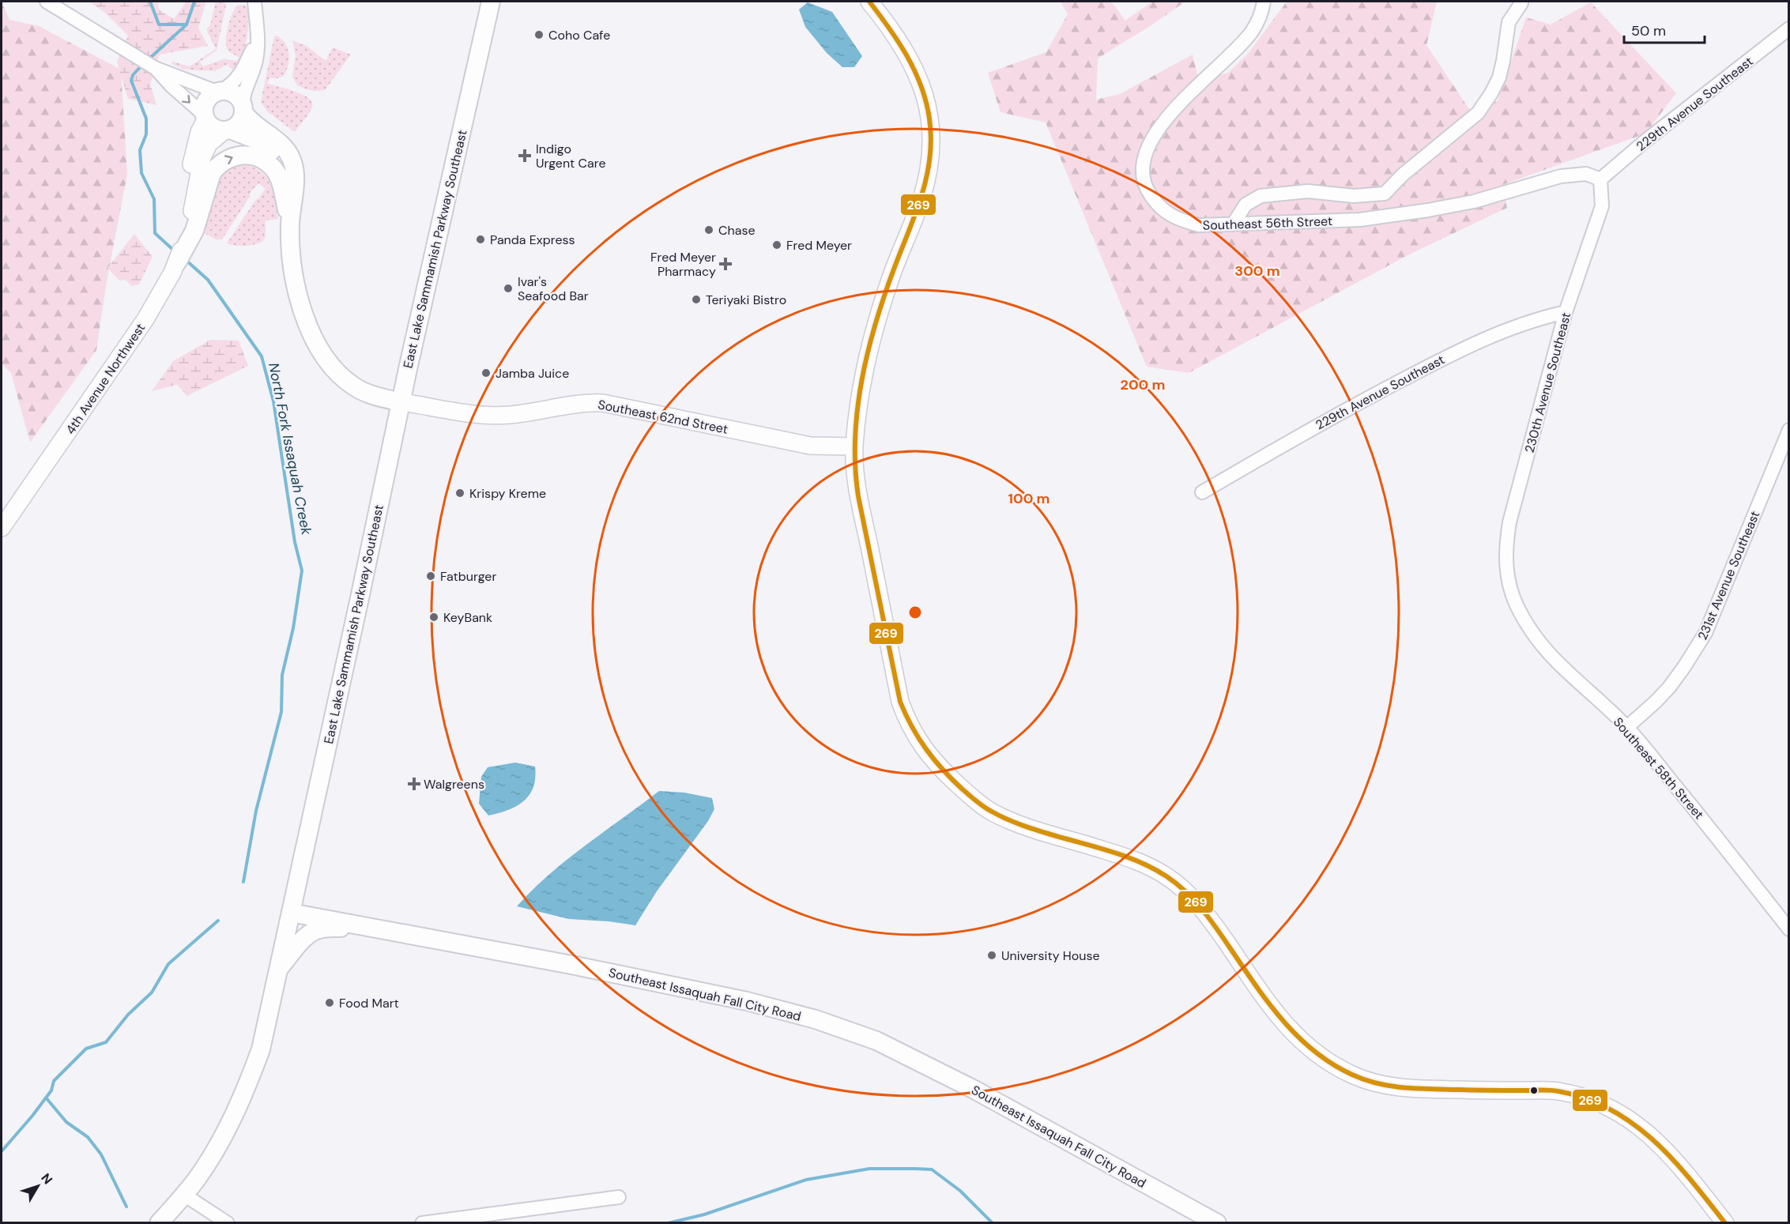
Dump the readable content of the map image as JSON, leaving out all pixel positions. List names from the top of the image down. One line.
{"streets":{"main road":["East Lake Sammamish Parkway Southeast","Southeast 62nd Street","Southeast Issaquah Fall City Road"],"street":["229th Avenue Southeast","Southeast 56th Street","4th Avenue Northwest","230th Avenue Southeast","231st Avenue Southeast","Southeast 58th Street"]},"crossings":[["229th Avenue Southeast","Southeast 56th Street"],["229th Avenue Southeast","230th Avenue Southeast"],["Southeast 56th Street","230th Avenue Southeast"],["East Lake Sammamish Parkway Southeast","Southeast 62nd Street"],["East Lake Sammamish Parkway Southeast","Southeast Issaquah Fall City Road"],["230th Avenue Southeast","Southeast 58th Street"],["231st Avenue Southeast","Southeast 58th Street"]],"water":["North Fork Issaquah Creek"],"places":{"other":["Coho Cafe","Chase","Panda Express","Fred Meyer","Ivar's Seafood Bar","Teriyaki Bistro","Jamba Juice","Krispy Kreme","Fatburger","KeyBank","University House","Food Mart"],"health":["Indigo Urgent Care","Fred Meyer Pharmacy","Walgreens"]},"lines":["transit line 269"],"scale_bar":"50 m","north":"top right","rings":["300 m","200 m","100 m"]}
